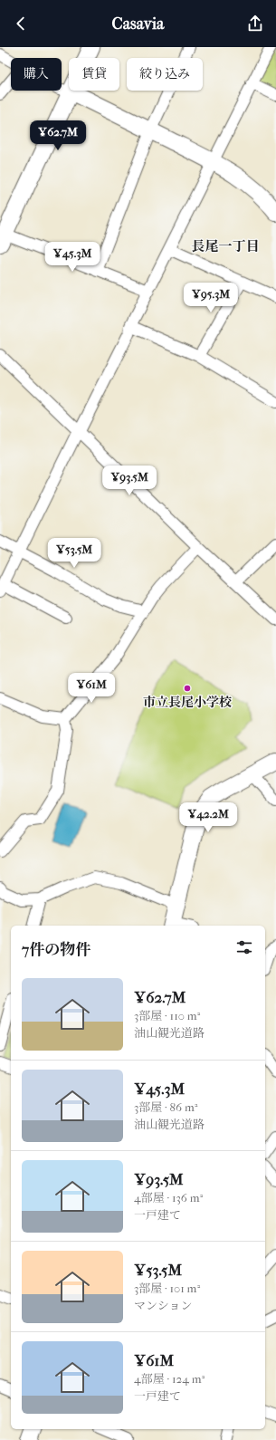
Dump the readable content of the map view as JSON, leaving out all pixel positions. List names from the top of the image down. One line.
{"districts":["長尾一丁目"],"places":["市立長尾小学校"],"page":{"header":"Casavia","chip":["購入","賃貸","絞り込み"],"price":["¥62.7M","¥45.3M","¥95.3M","¥93.5M","¥53.5M","¥61M","¥42.2M"],"heading":"7件の物件","list":[{"name":"¥62.7M","note":"3部屋 · 110 m² · 油山観光道路"},{"name":"¥45.3M","note":"3部屋 · 86 m² · 油山観光道路"},{"name":"¥93.5M","note":"4部屋 · 136 m² · 一戸建て"},{"name":"¥53.5M","note":"3部屋 · 101 m² · マンション"},{"name":"¥61M","note":"4部屋 · 124 m² · 一戸建て"}]}}
